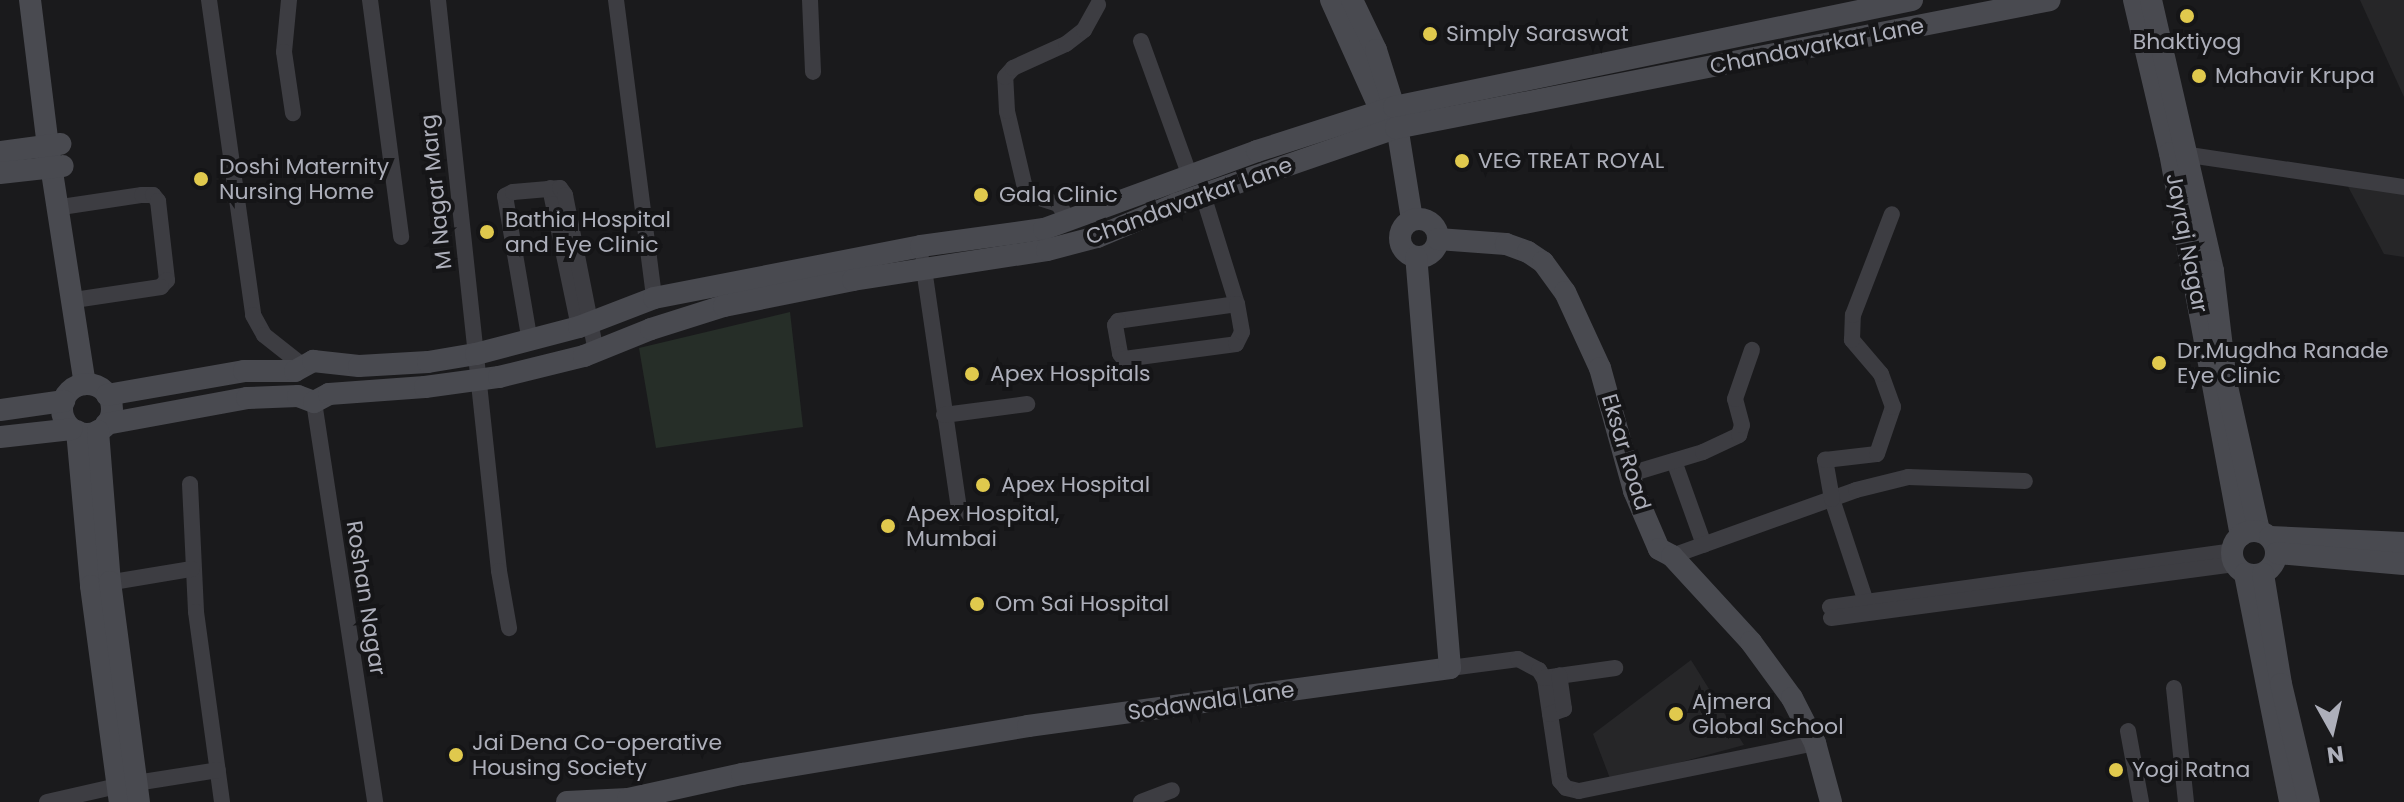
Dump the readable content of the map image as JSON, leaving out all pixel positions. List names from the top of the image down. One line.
{"streets":{"street":["Chandavarkar Lane","M Nagar Marg","Jayraj Nagar","Eksar Road","Roshan Nagar","Sodawala Lane"]},"crossings":[["Chandavarkar Lane","M Nagar Marg"],["Chandavarkar Lane","Roshan Nagar"]],"places":["Bhaktiyog","Simply Saraswat","Mahavir Krupa","VEG TREAT ROYAL","Doshi Maternity Nursing Home","Gala Clinic","Bathia Hospital and Eye Clinic","Dr.Mugdha Ranade Eye Clinic","Apex Hospitals","Apex Hospital","Apex Hospital, Mumbai","Om Sai Hospital","Ajmera Global School","Jai Dena Co-operative Housing Society","Yogi Ratna"],"north":"bottom"}
